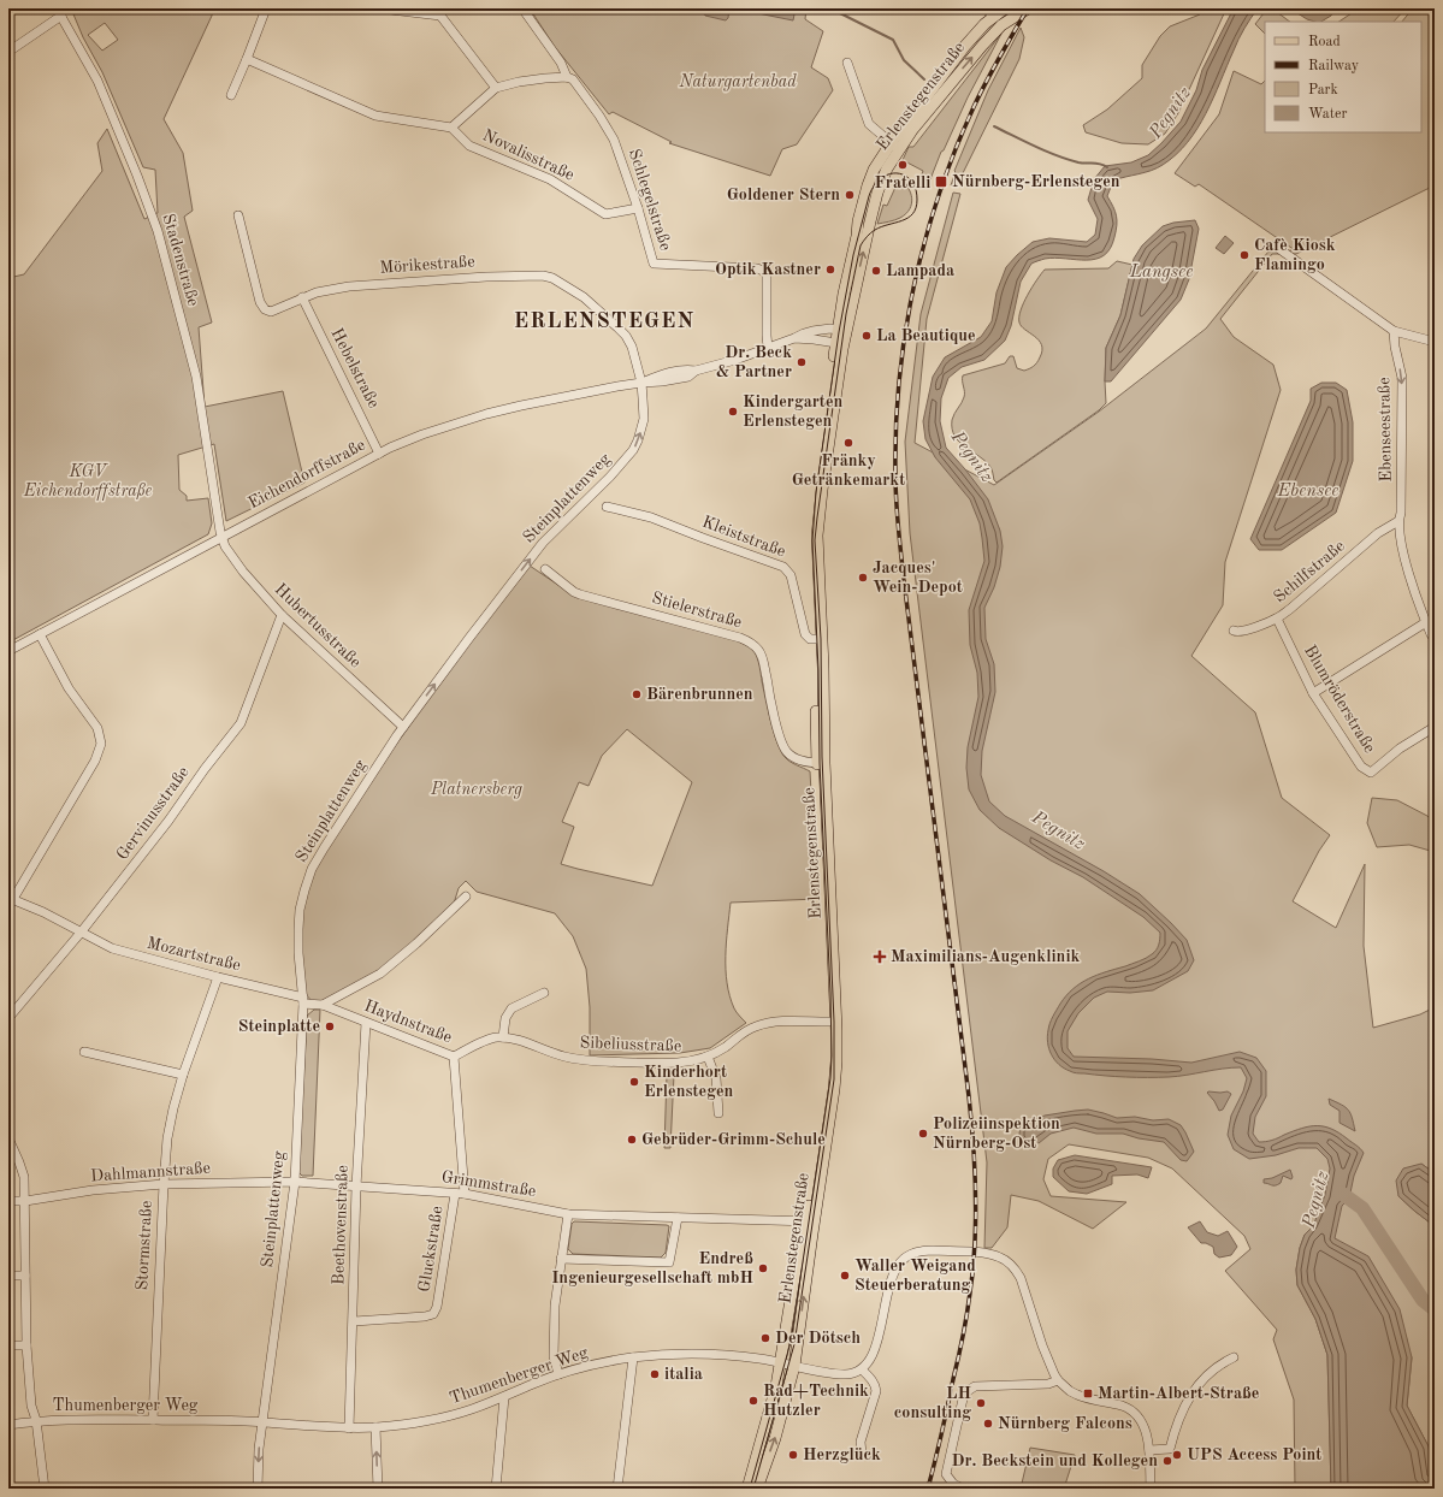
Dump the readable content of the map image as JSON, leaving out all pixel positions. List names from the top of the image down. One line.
{"streets":{"main road":["Erlenstegenstraße"],"street":["Novalisstraße","Schlegelstraße","Stadenstraße","Mörikestraße","Hebelstraße","Ebenseestraße","Eichendorffstraße","Steinplattenweg","Kleiststraße","Schilfstraße","Stielerstraße","Hubertusstraße","Blumröderstraße","Gervinusstraße","Mozartstraße","Haydnstraße","Sibeliusstraße","Dahlmannstraße","Grimmstraße","Beethovenstraße","Stormstraße","Gluckstraße","Thumenberger Weg"]},"crossings":[["Erlenstegenstraße","Eichendorffstraße"],["Erlenstegenstraße","Kleiststraße"],["Erlenstegenstraße","Stielerstraße"],["Erlenstegenstraße","Sibeliusstraße"],["Erlenstegenstraße","Grimmstraße"],["Erlenstegenstraße","Thumenberger Weg"],["Novalisstraße","Schlegelstraße"],["Schlegelstraße","Eichendorffstraße"],["Stadenstraße","Eichendorffstraße"],["Stadenstraße","Hubertusstraße"],["Mörikestraße","Hebelstraße"],["Mörikestraße","Eichendorffstraße"],["Mörikestraße","Steinplattenweg"],["Hebelstraße","Eichendorffstraße"],["Ebenseestraße","Schilfstraße"],["Eichendorffstraße","Steinplattenweg"],["Eichendorffstraße","Hubertusstraße"],["Steinplattenweg","Hubertusstraße"],["Steinplattenweg","Mozartstraße"],["Steinplattenweg","Haydnstraße"],["Steinplattenweg","Dahlmannstraße"],["Steinplattenweg","Grimmstraße"],["Steinplattenweg","Thumenberger Weg"],["Schilfstraße","Blumröderstraße"],["Hubertusstraße","Gervinusstraße"],["Gervinusstraße","Mozartstraße"],["Mozartstraße","Haydnstraße"],["Mozartstraße","Stormstraße"],["Haydnstraße","Sibeliusstraße"],["Haydnstraße","Grimmstraße"],["Haydnstraße","Beethovenstraße"],["Dahlmannstraße","Grimmstraße"],["Dahlmannstraße","Stormstraße"],["Grimmstraße","Beethovenstraße"],["Grimmstraße","Gluckstraße"],["Beethovenstraße","Gluckstraße"],["Beethovenstraße","Thumenberger Weg"],["Stormstraße","Thumenberger Weg"]],"one_way":["Ebenseestraße"],"districts":["ERLENSTEGEN"],"water":["Pegnitz","Langsee","Ebensee"],"parks":["Naturgartenbad","KGV Eichendorffstraße","Platnersberg"],"places":{"other":["Fratelli","Goldener Stern","Cafè Kiosk Flamingo","Optik Kastner","Lampada","La Beautique","Dr. Beck & Partner","Kindergarten Erlenstegen","Fränky Getränkemarkt","Jacques' Wein-Depot","Bärenbrunnen","Steinplatte","Kinderhort Erlenstegen","Polizeiinspektion Nürnberg-Ost","Gebrüder-Grimm-Schule","Endreß Ingenieurgesellschaft mbH","Waller Weigand Steuerberatung","Der Dötsch","italia","Rad+Technik Hutzler","LH consulting","Nürnberg Falcons","Herzglück","UPS Access Point","Dr. Beckstein und Kollegen"],"transit":["Nürnberg-Erlenstegen","Martin-Albert-Straße"],"health":["Maximilians-Augenklinik"]},"legend":["Road","Railway","Park","Water"]}
